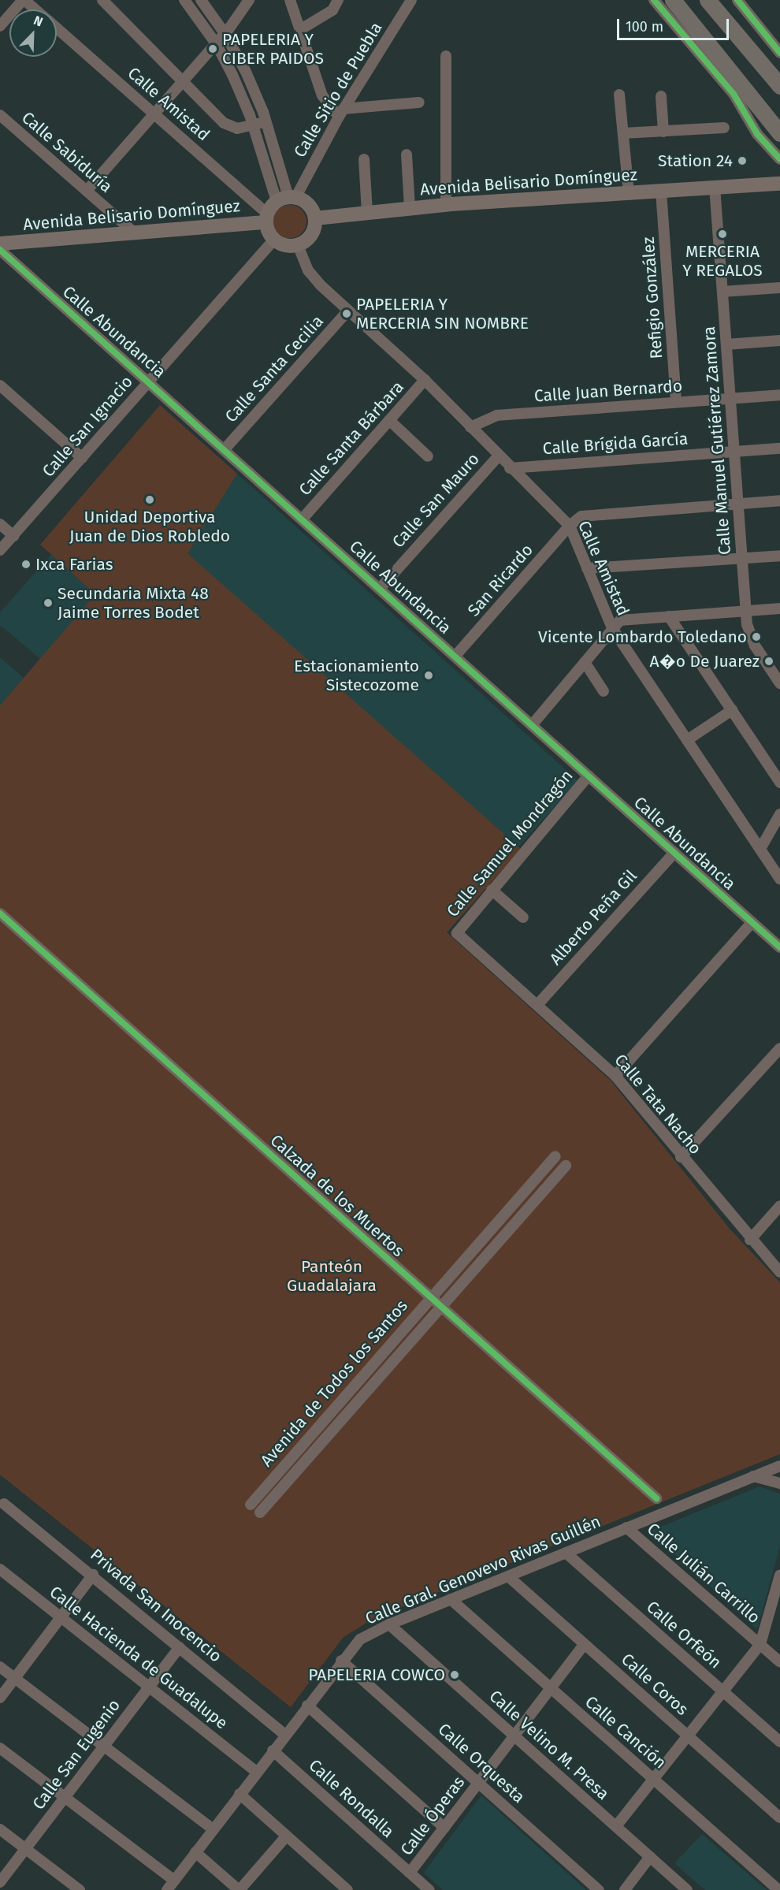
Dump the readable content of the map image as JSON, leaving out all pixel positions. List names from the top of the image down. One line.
{"streets":{"main road":["Avenida Belisario Domínguez"],"street":["Calle Sitio de Puebla","Calle Amistad","Calle Sabiduría","Refigio González","Calle Abundancia","Calle Santa Cecilia","Calle Juan Bernardo","Calle San Ignacio","Calle Santa Bárbara","Calle Manuel Gutiérrez Zamora","Calle Brígida García","Calle San Mauro","San Ricardo","Calle Samuel Mondragón","Alberto Peña Gil","Calle Tata Nacho","Calzada de los Muertos","Avenida de Todos los Santos","Calle Gral. Genovevo Rivas Guillén","Calle Julián Carrillo","Privada San Inocencio","Calle Orfeón","Calle Hacienda de Guadalupe","Calle Coros","Calle Canción","Calle Velino M. Presa","Calle San Eugenio","Calle Orquesta","Calle Rondalla","Calle Óperas"]},"crossings":[["Calle Sitio de Puebla","Calle Amistad"],["Calle Sitio de Puebla","Avenida Belisario Domínguez"],["Calle Sitio de Puebla","Calle San Ignacio"],["Calle Amistad","Avenida Belisario Domínguez"],["Calle Amistad","Calle Santa Cecilia"],["Calle Amistad","Calle Juan Bernardo"],["Calle Amistad","Calle San Ignacio"],["Calle Amistad","Calle Santa Bárbara"],["Calle Amistad","Calle Brígida García"],["Calle Amistad","Calle San Mauro"],["Calle Amistad","San Ricardo"],["Calle Sabiduría","Avenida Belisario Domínguez"],["Avenida Belisario Domínguez","Refigio González"],["Avenida Belisario Domínguez","Calle San Ignacio"],["Avenida Belisario Domínguez","Calle Manuel Gutiérrez Zamora"],["Refigio González","Calle Juan Bernardo"],["Calle Abundancia","Calle Santa Cecilia"],["Calle Abundancia","Calle San Ignacio"],["Calle Abundancia","Calle Santa Bárbara"],["Calle Abundancia","Calle San Mauro"],["Calle Abundancia","San Ricardo"],["Calle Abundancia","Calle Samuel Mondragón"],["Calle Abundancia","Alberto Peña Gil"],["Calle Juan Bernardo","Calle Manuel Gutiérrez Zamora"],["Calle Manuel Gutiérrez Zamora","Calle Brígida García"],["Calle Samuel Mondragón","Calle Tata Nacho"],["Alberto Peña Gil","Calle Tata Nacho"],["Calzada de los Muertos","Avenida de Todos los Santos"],["Calle Gral. Genovevo Rivas Guillén","Calle Julián Carrillo"],["Calle Gral. Genovevo Rivas Guillén","Privada San Inocencio"],["Calle Gral. Genovevo Rivas Guillén","Calle Orfeón"],["Calle Gral. Genovevo Rivas Guillén","Calle Hacienda de Guadalupe"],["Calle Gral. Genovevo Rivas Guillén","Calle Coros"],["Calle Gral. Genovevo Rivas Guillén","Calle Canción"],["Calle Gral. Genovevo Rivas Guillén","Calle Velino M. Presa"],["Calle Gral. Genovevo Rivas Guillén","Calle Orquesta"],["Calle Gral. Genovevo Rivas Guillén","Calle Rondalla"],["Privada San Inocencio","Calle San Eugenio"],["Calle Hacienda de Guadalupe","Calle San Eugenio"],["Calle Coros","Calle Óperas"],["Calle Canción","Calle Óperas"],["Calle Velino M. Presa","Calle Óperas"],["Calle Orquesta","Calle Óperas"],["Calle Rondalla","Calle Óperas"]],"parks":["Panteón Guadalajara"],"places":["PAPELERIA Y CIBER PAIDOS","Station 24","MERCERIA Y REGALOS","PAPELERIA Y MERCERIA SIN NOMBRE","Unidad Deportiva Juan de Dios Robledo","Ixca Farias","Secundaria Mixta 48 Jaime Torres Bodet","Vicente Lombardo Toledano","A�o De Juarez","Estacionamiento Sistecozome","PAPELERIA COWCO"],"scale_bar":"100 m","north":"top right"}
